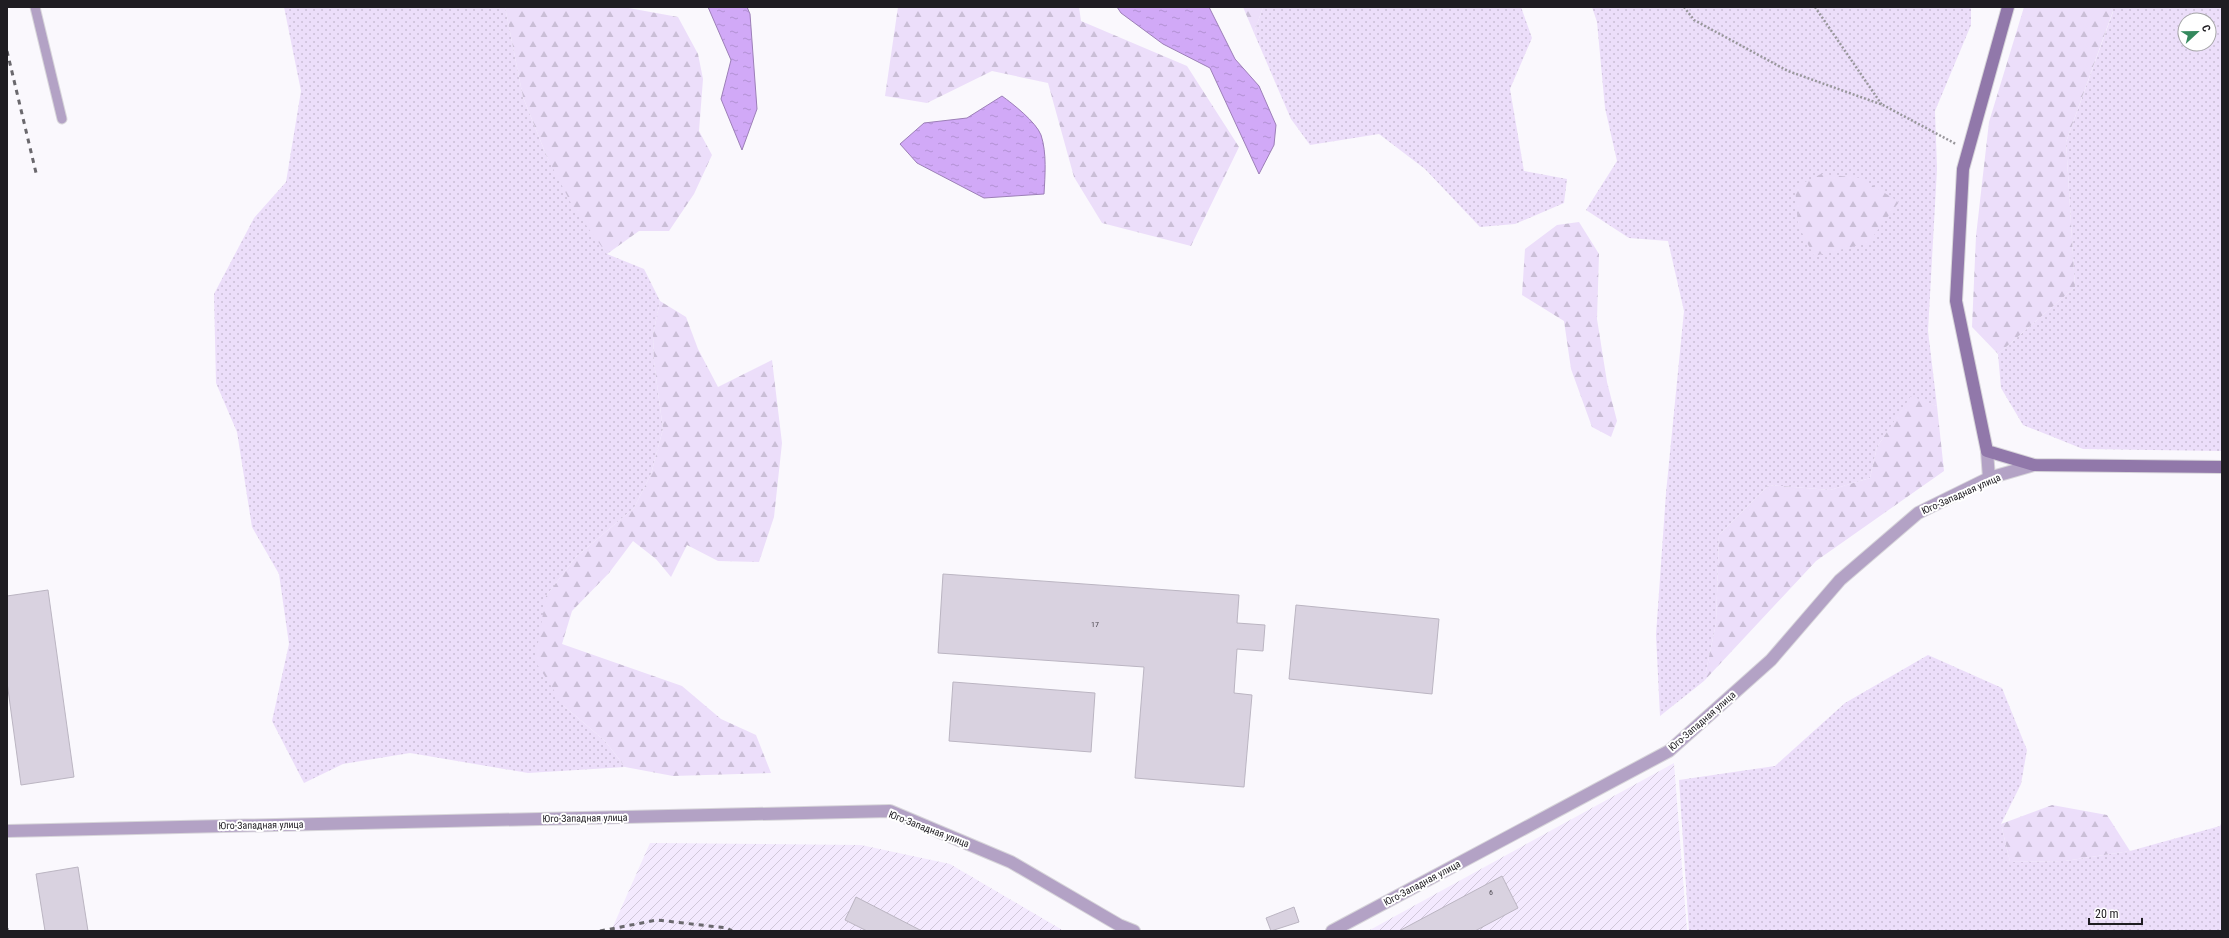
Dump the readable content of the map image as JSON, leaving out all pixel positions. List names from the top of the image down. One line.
{"streets":{"street":["Юго-Западная улица"]},"house_numbers":["17","6"],"scale_bar":"20 m","north":"right"}
